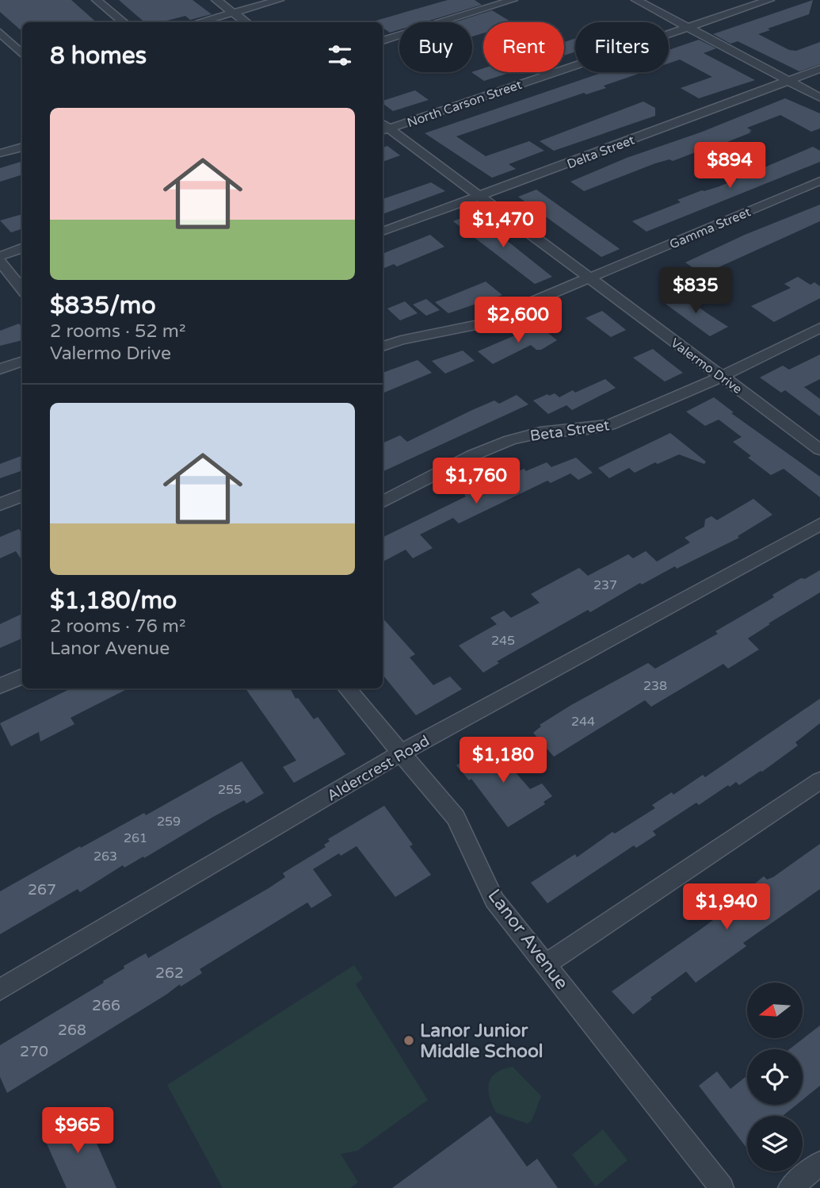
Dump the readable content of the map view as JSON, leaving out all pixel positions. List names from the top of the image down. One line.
{"streets":{"street":["North Carson Street","Delta Street","Gamma Street","Valermo Drive","Beta Street","Aldercrest Road","Lanor Avenue"]},"crossings":[["North Carson Street","Valermo Drive"],["Delta Street","Valermo Drive"],["Gamma Street","Valermo Drive"],["Valermo Drive","Beta Street"],["Aldercrest Road","Lanor Avenue"]],"places":["Lanor Junior Middle School"],"house_numbers":["237","245","238","244","255","259","261","263","267","262","266","268","270"],"north":"left","page":{"chip":["Buy","Rent","Filters"],"heading":"8 homes","list":[{"name":"$835/mo","note":"2 rooms · 52 m² · Valermo Drive"},{"name":"$1,180/mo","note":"2 rooms · 76 m² · Lanor Avenue"}],"price":["$894","$1,470","$835","$2,600","$1,760","$1,180","$1,940","$965"]}}
